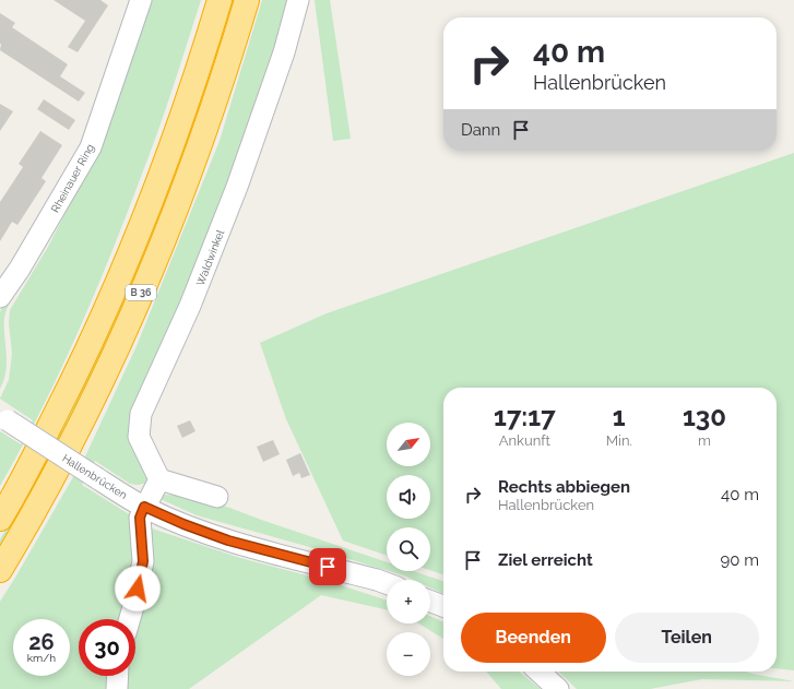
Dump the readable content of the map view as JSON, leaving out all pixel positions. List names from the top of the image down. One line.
{"streets":{"highway":["B 36"],"street":["Rheinauer Ring","Waldwinkel","Hallenbrücken"]},"north":"top right","page":{"turn":["40 m","Hallenbrücken"],"then":"Dann","eta":["17:17","Ankunft","1","Min.","130","m"],"map_buttons":["+","−"],"list":[{"name":"Rechts abbiegen","note":"Hallenbrücken","value":"40 m"},{"name":"Ziel erreicht","value":"90 m"}],"buttons":["Beenden","Teilen"],"speed":"26 km/h","limit":"30"}}
